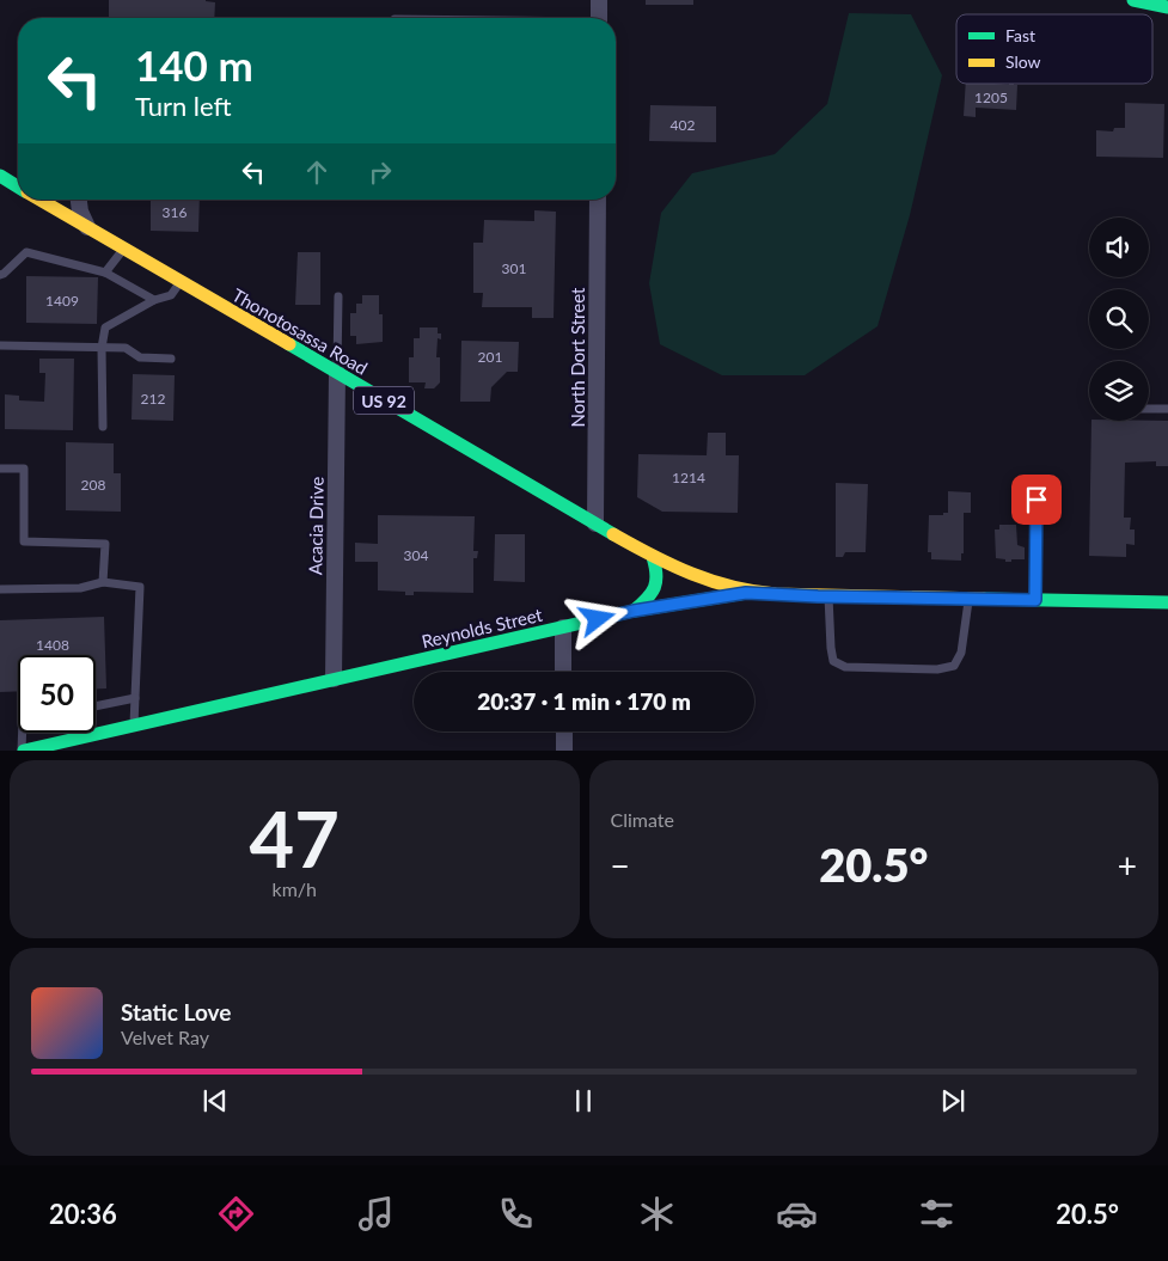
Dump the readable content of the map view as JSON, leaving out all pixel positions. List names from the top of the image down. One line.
{"streets":{"main road":["Thonotosassa Road","US 92","Reynolds Street"],"street":["North Dort Street","Acacia Drive"]},"crossings":[["Thonotosassa Road","North Dort Street"],["Thonotosassa Road","Acacia Drive"],["Thonotosassa Road","Reynolds Street"],["Acacia Drive","Reynolds Street"]],"house_numbers":["1205","402","316","301","1409","201","212","1214","208","304","1408"],"legend":["Fast","Slow"],"page":{"turn":["140 m","Turn left"],"limit":"50","trip":"20:37 · 1 min · 170 m","tile":[["47","km/h"],"Climate"],"heat":["−","20.5°","+"],"song":["Static Love","Velvet Ray"],"tabs":["20:36","20.5°"]}}
